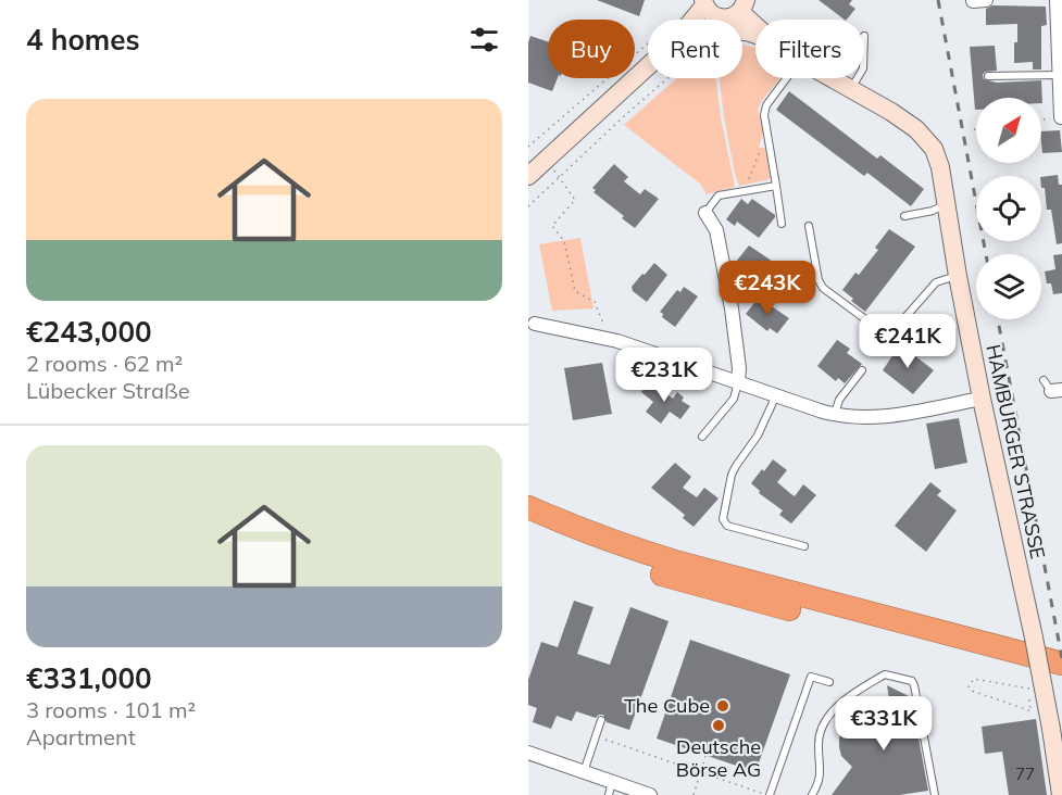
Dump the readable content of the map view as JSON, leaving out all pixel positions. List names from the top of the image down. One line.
{"streets":{"street":["HAMBURGER STRASSE"]},"places":["The Cube","Deutsche Börse AG"],"house_numbers":["77"],"north":"top right","page":{"heading":"4 homes","chip":["Buy","Rent","Filters"],"list":[{"name":"€243,000","note":"2 rooms · 62 m² · Lübecker Straße"},{"name":"€331,000","note":"3 rooms · 101 m² · Apartment"}],"price":["€243K","€241K","€231K","€331K"]}}
